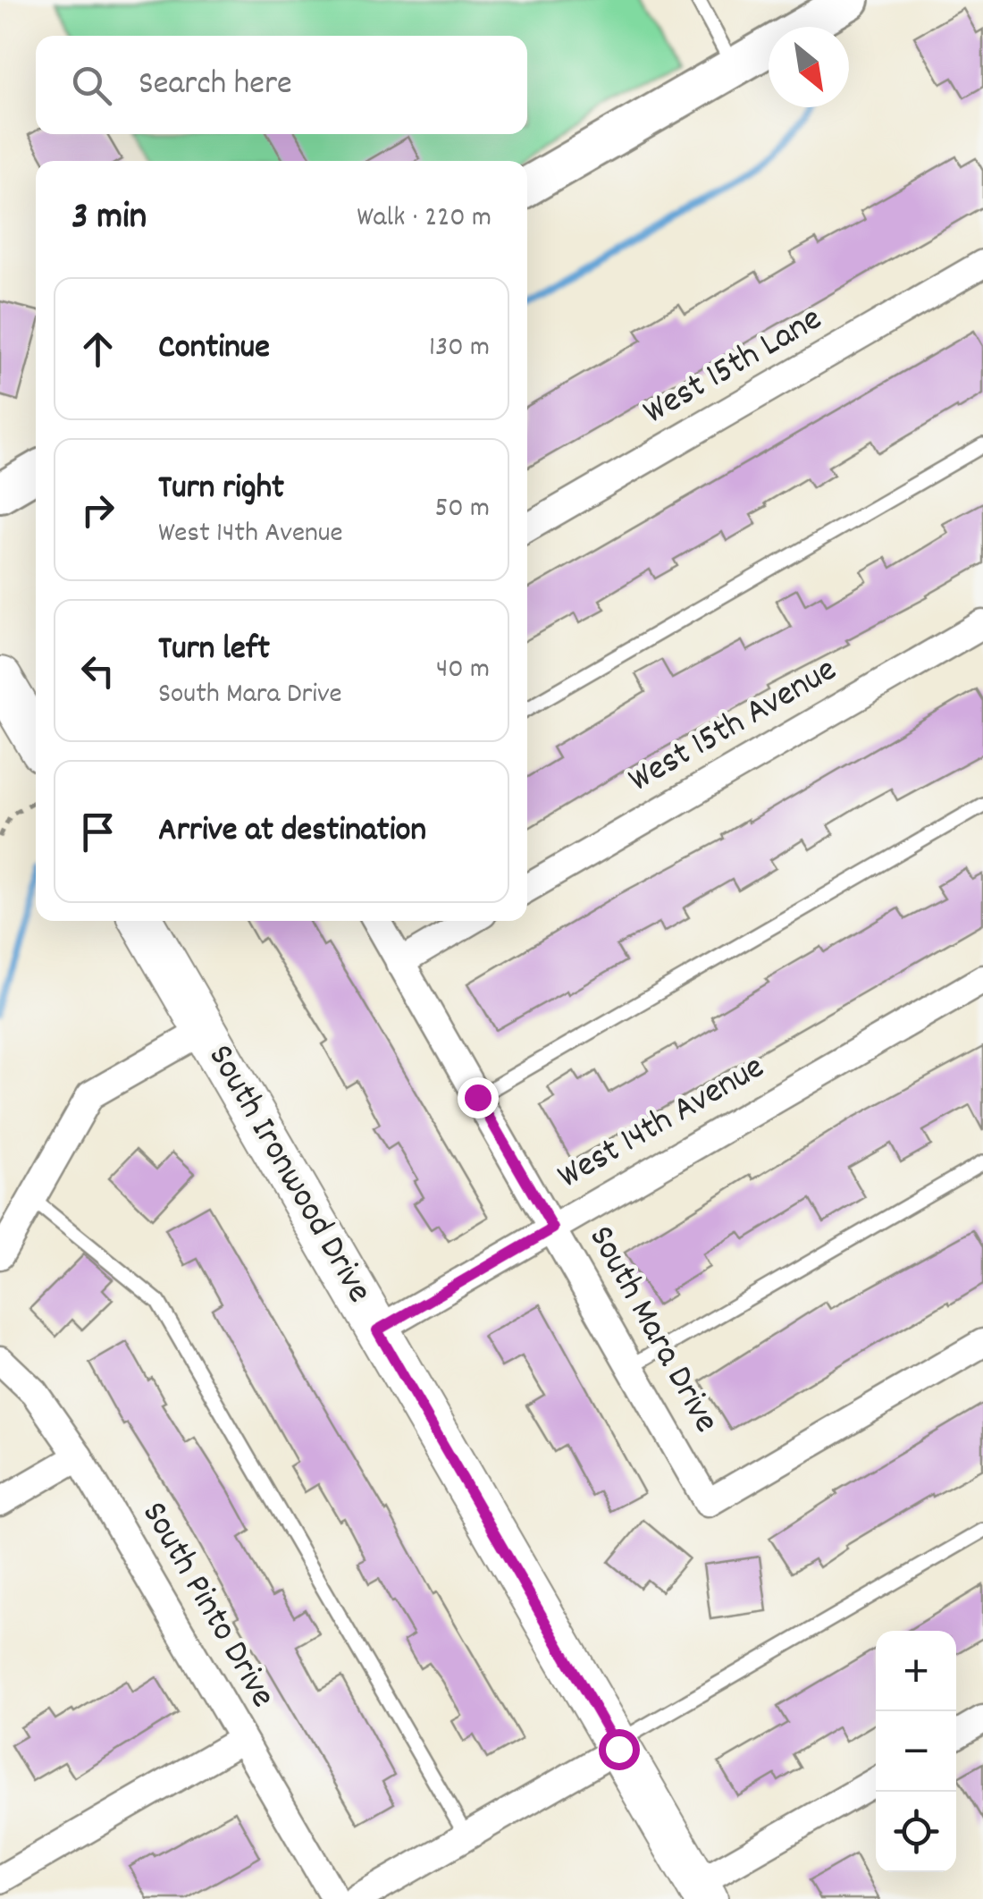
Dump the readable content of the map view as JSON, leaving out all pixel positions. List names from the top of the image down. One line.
{"streets":{"main road":["South Ironwood Drive"],"street":["West 15th Lane","West 15th Avenue","West 14th Avenue","South Mara Drive","South Pinto Drive"]},"crossings":[["West 14th Avenue","South Ironwood Drive"],["West 14th Avenue","South Mara Drive"]],"north":"bottom right","page":{"search":"Search here","heading":["3 min","Walk · 220 m"],"list":[["Continue","130 m"],["Turn right","West 14th Avenue","50 m"],["Turn left","South Mara Drive","40 m"],"Arrive at destination"],"map_buttons":["+","−"]}}
